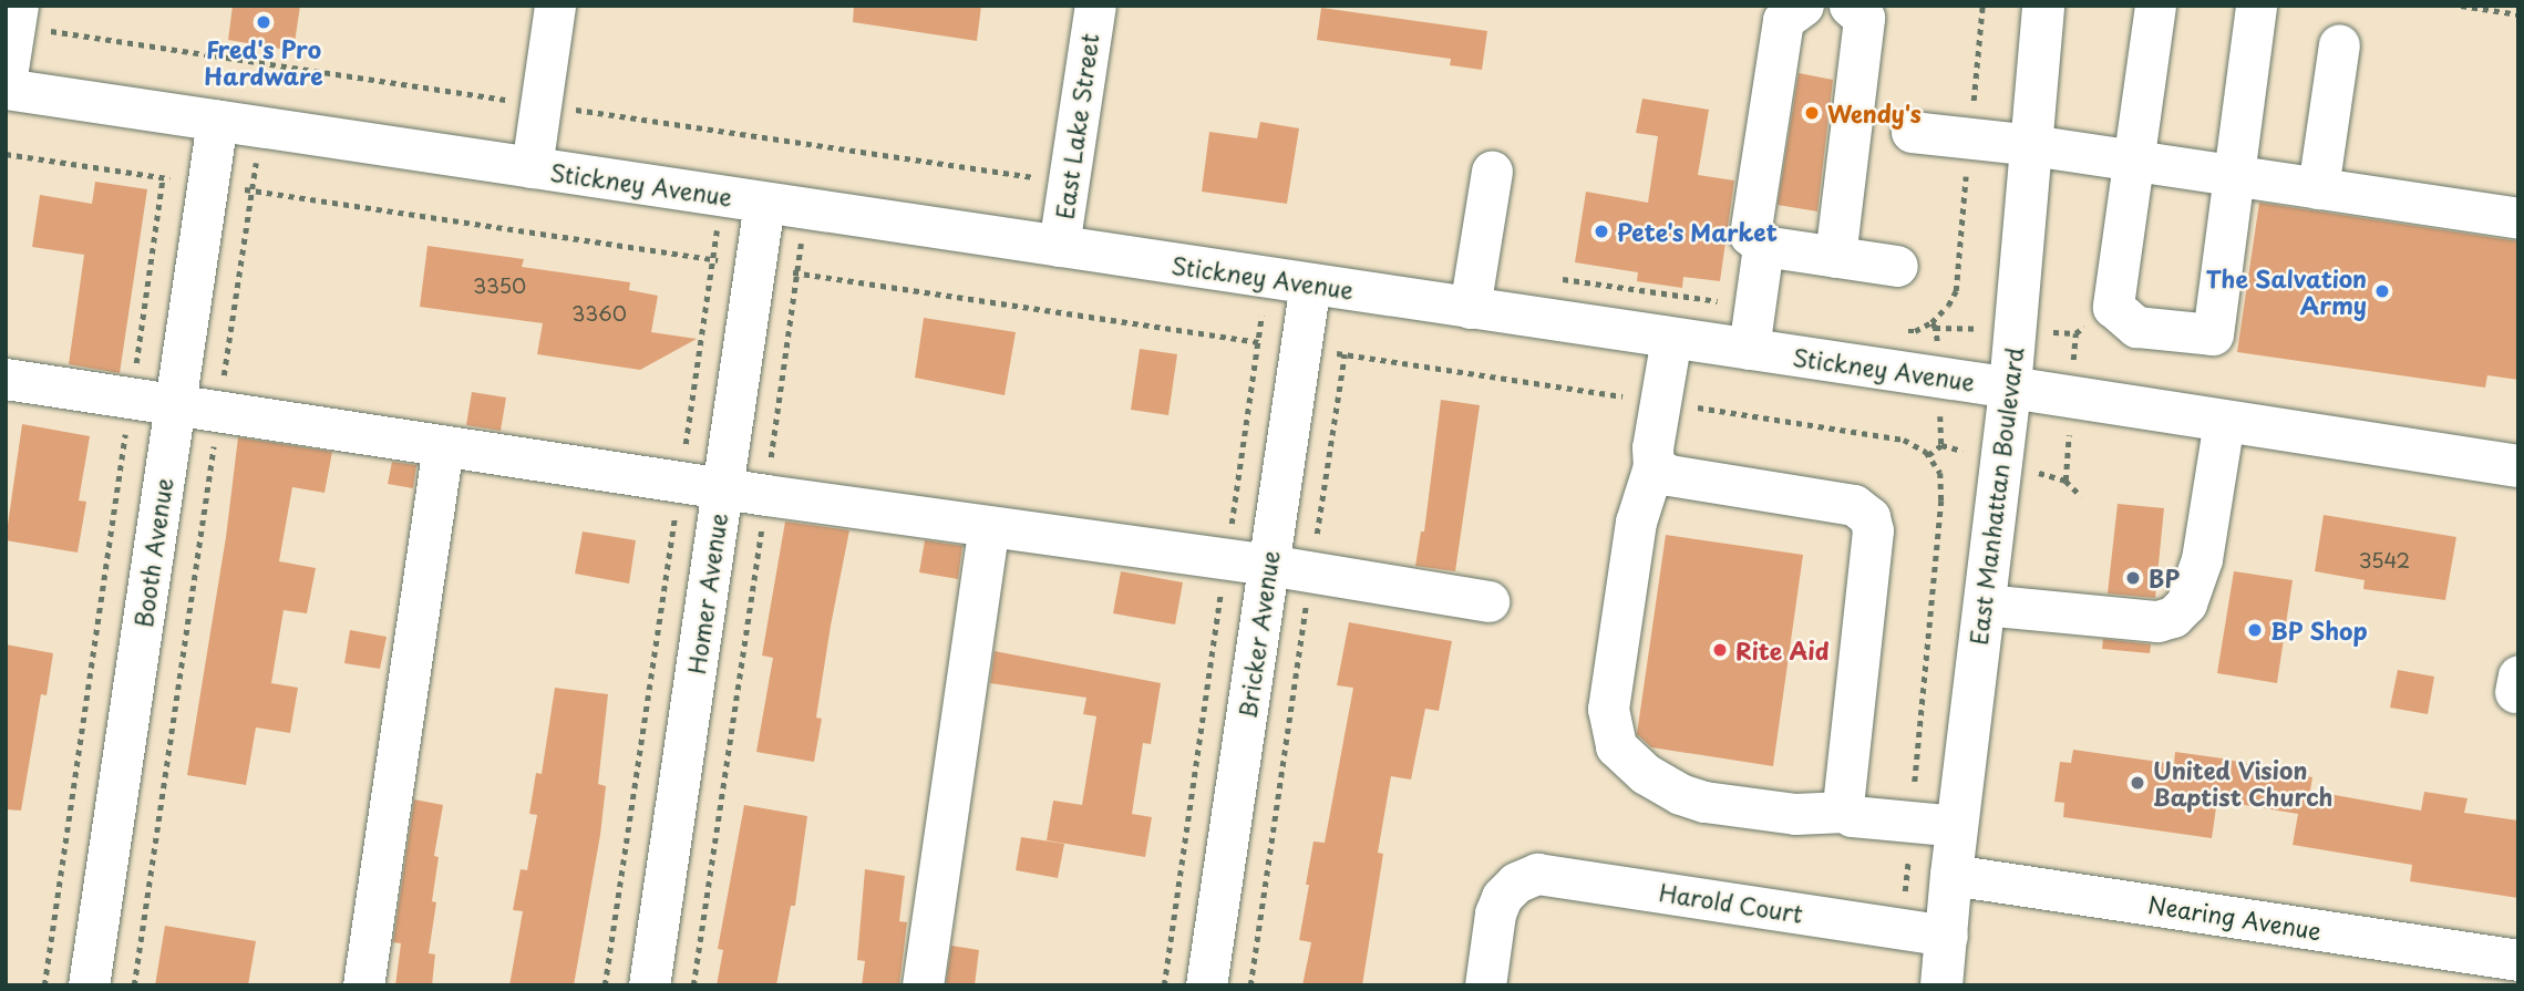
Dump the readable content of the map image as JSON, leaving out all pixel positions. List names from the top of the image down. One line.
{"streets":{"main road":["Stickney Avenue","East Manhattan Boulevard"],"street":["East Lake Street","Booth Avenue","Homer Avenue","Bricker Avenue","Harold Court","Nearing Avenue"]},"crossings":[["East Lake Street","Stickney Avenue"],["Stickney Avenue","East Manhattan Boulevard"],["Stickney Avenue","Booth Avenue"],["Stickney Avenue","Homer Avenue"],["Stickney Avenue","Bricker Avenue"],["East Manhattan Boulevard","Harold Court"],["East Manhattan Boulevard","Nearing Avenue"]],"places":["Fred's Pro Hardware","Wendy's","Pete's Market","The Salvation Army","BP","BP Shop","Rite Aid","United Vision Baptist Church"],"house_numbers":["3350","3360","3542"]}
